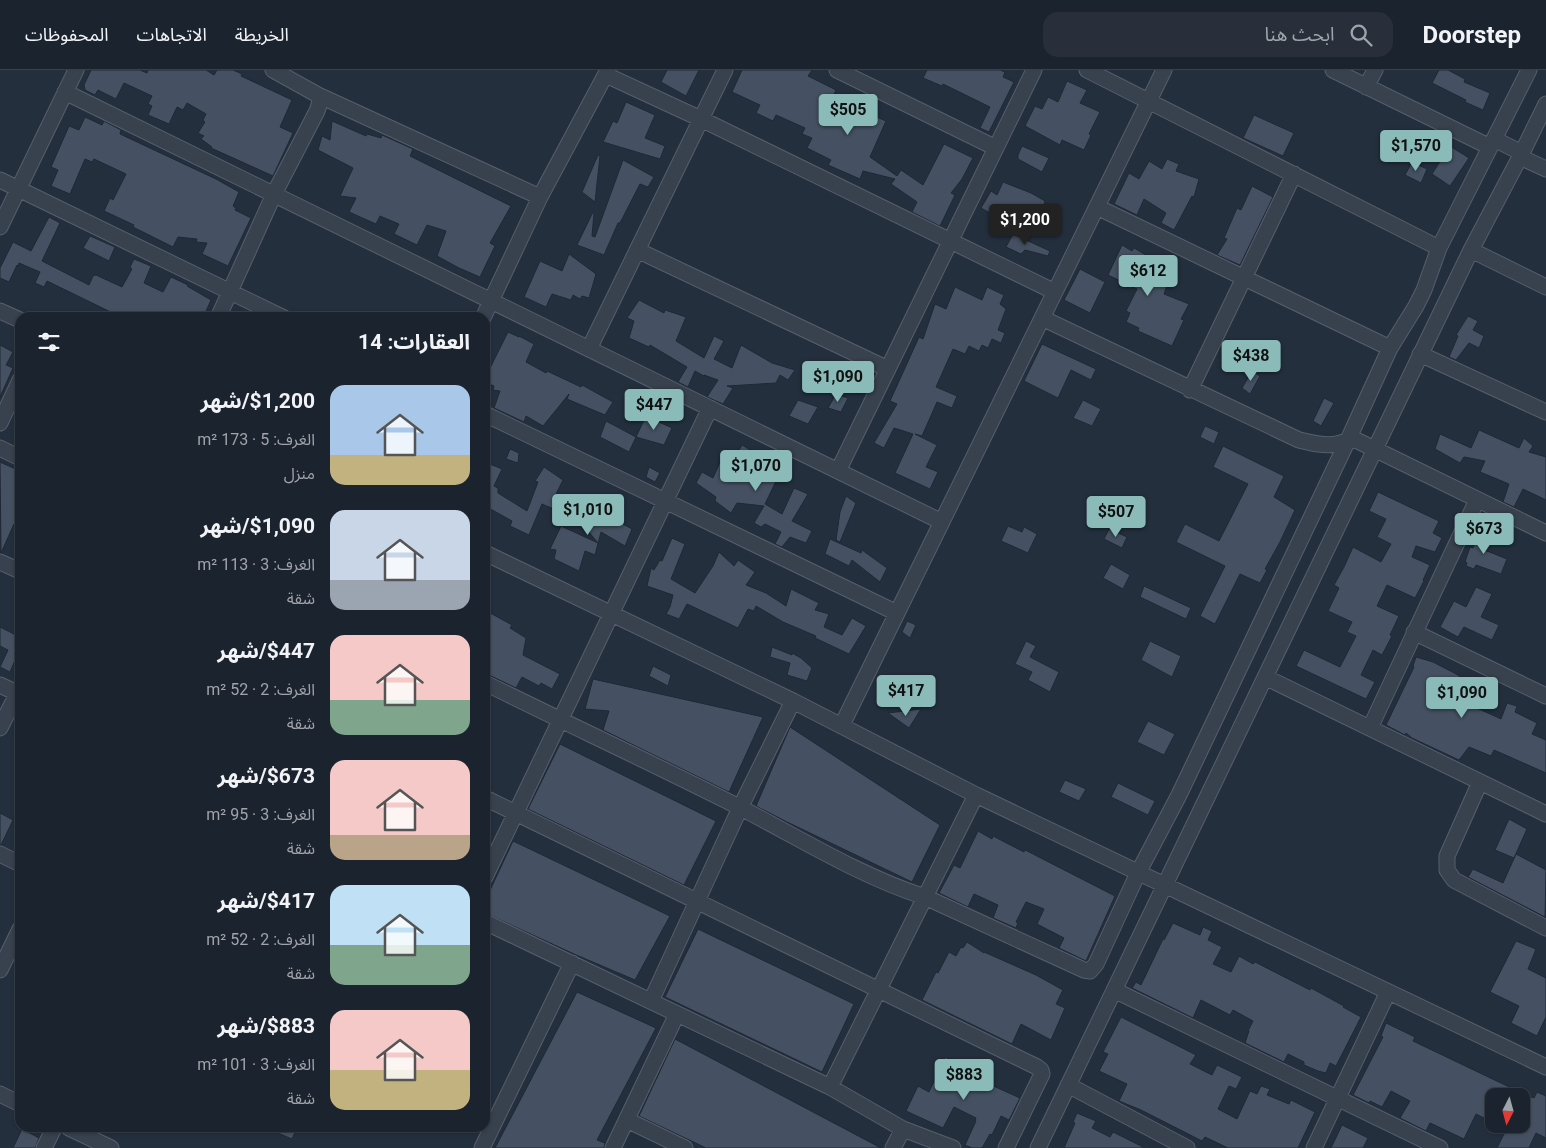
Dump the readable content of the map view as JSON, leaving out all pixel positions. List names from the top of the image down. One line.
{"north":"bottom","page":{"header":"Doorstep","search":"ابحث هنا","nav":["الخريطة","الاتجاهات","المحفوظات"],"price":["$505","$1,570","$1,200","$612","$438","$1,090","$447","$1,070","$1,010","$507","$673","$417","$1,090","$883"],"heading":"العقارات: 14","list":[{"name":"$1,200/شهر","note":"الغرف: 5 · 173 m² · منزل"},{"name":"$1,090/شهر","note":"الغرف: 3 · 113 m² · شقة"},{"name":"$447/شهر","note":"الغرف: 2 · 52 m² · شقة"},{"name":"$673/شهر","note":"الغرف: 3 · 95 m² · شقة"},{"name":"$417/شهر","note":"الغرف: 2 · 52 m² · شقة"},{"name":"$883/شهر","note":"الغرف: 3 · 101 m² · شقة"}]}}
